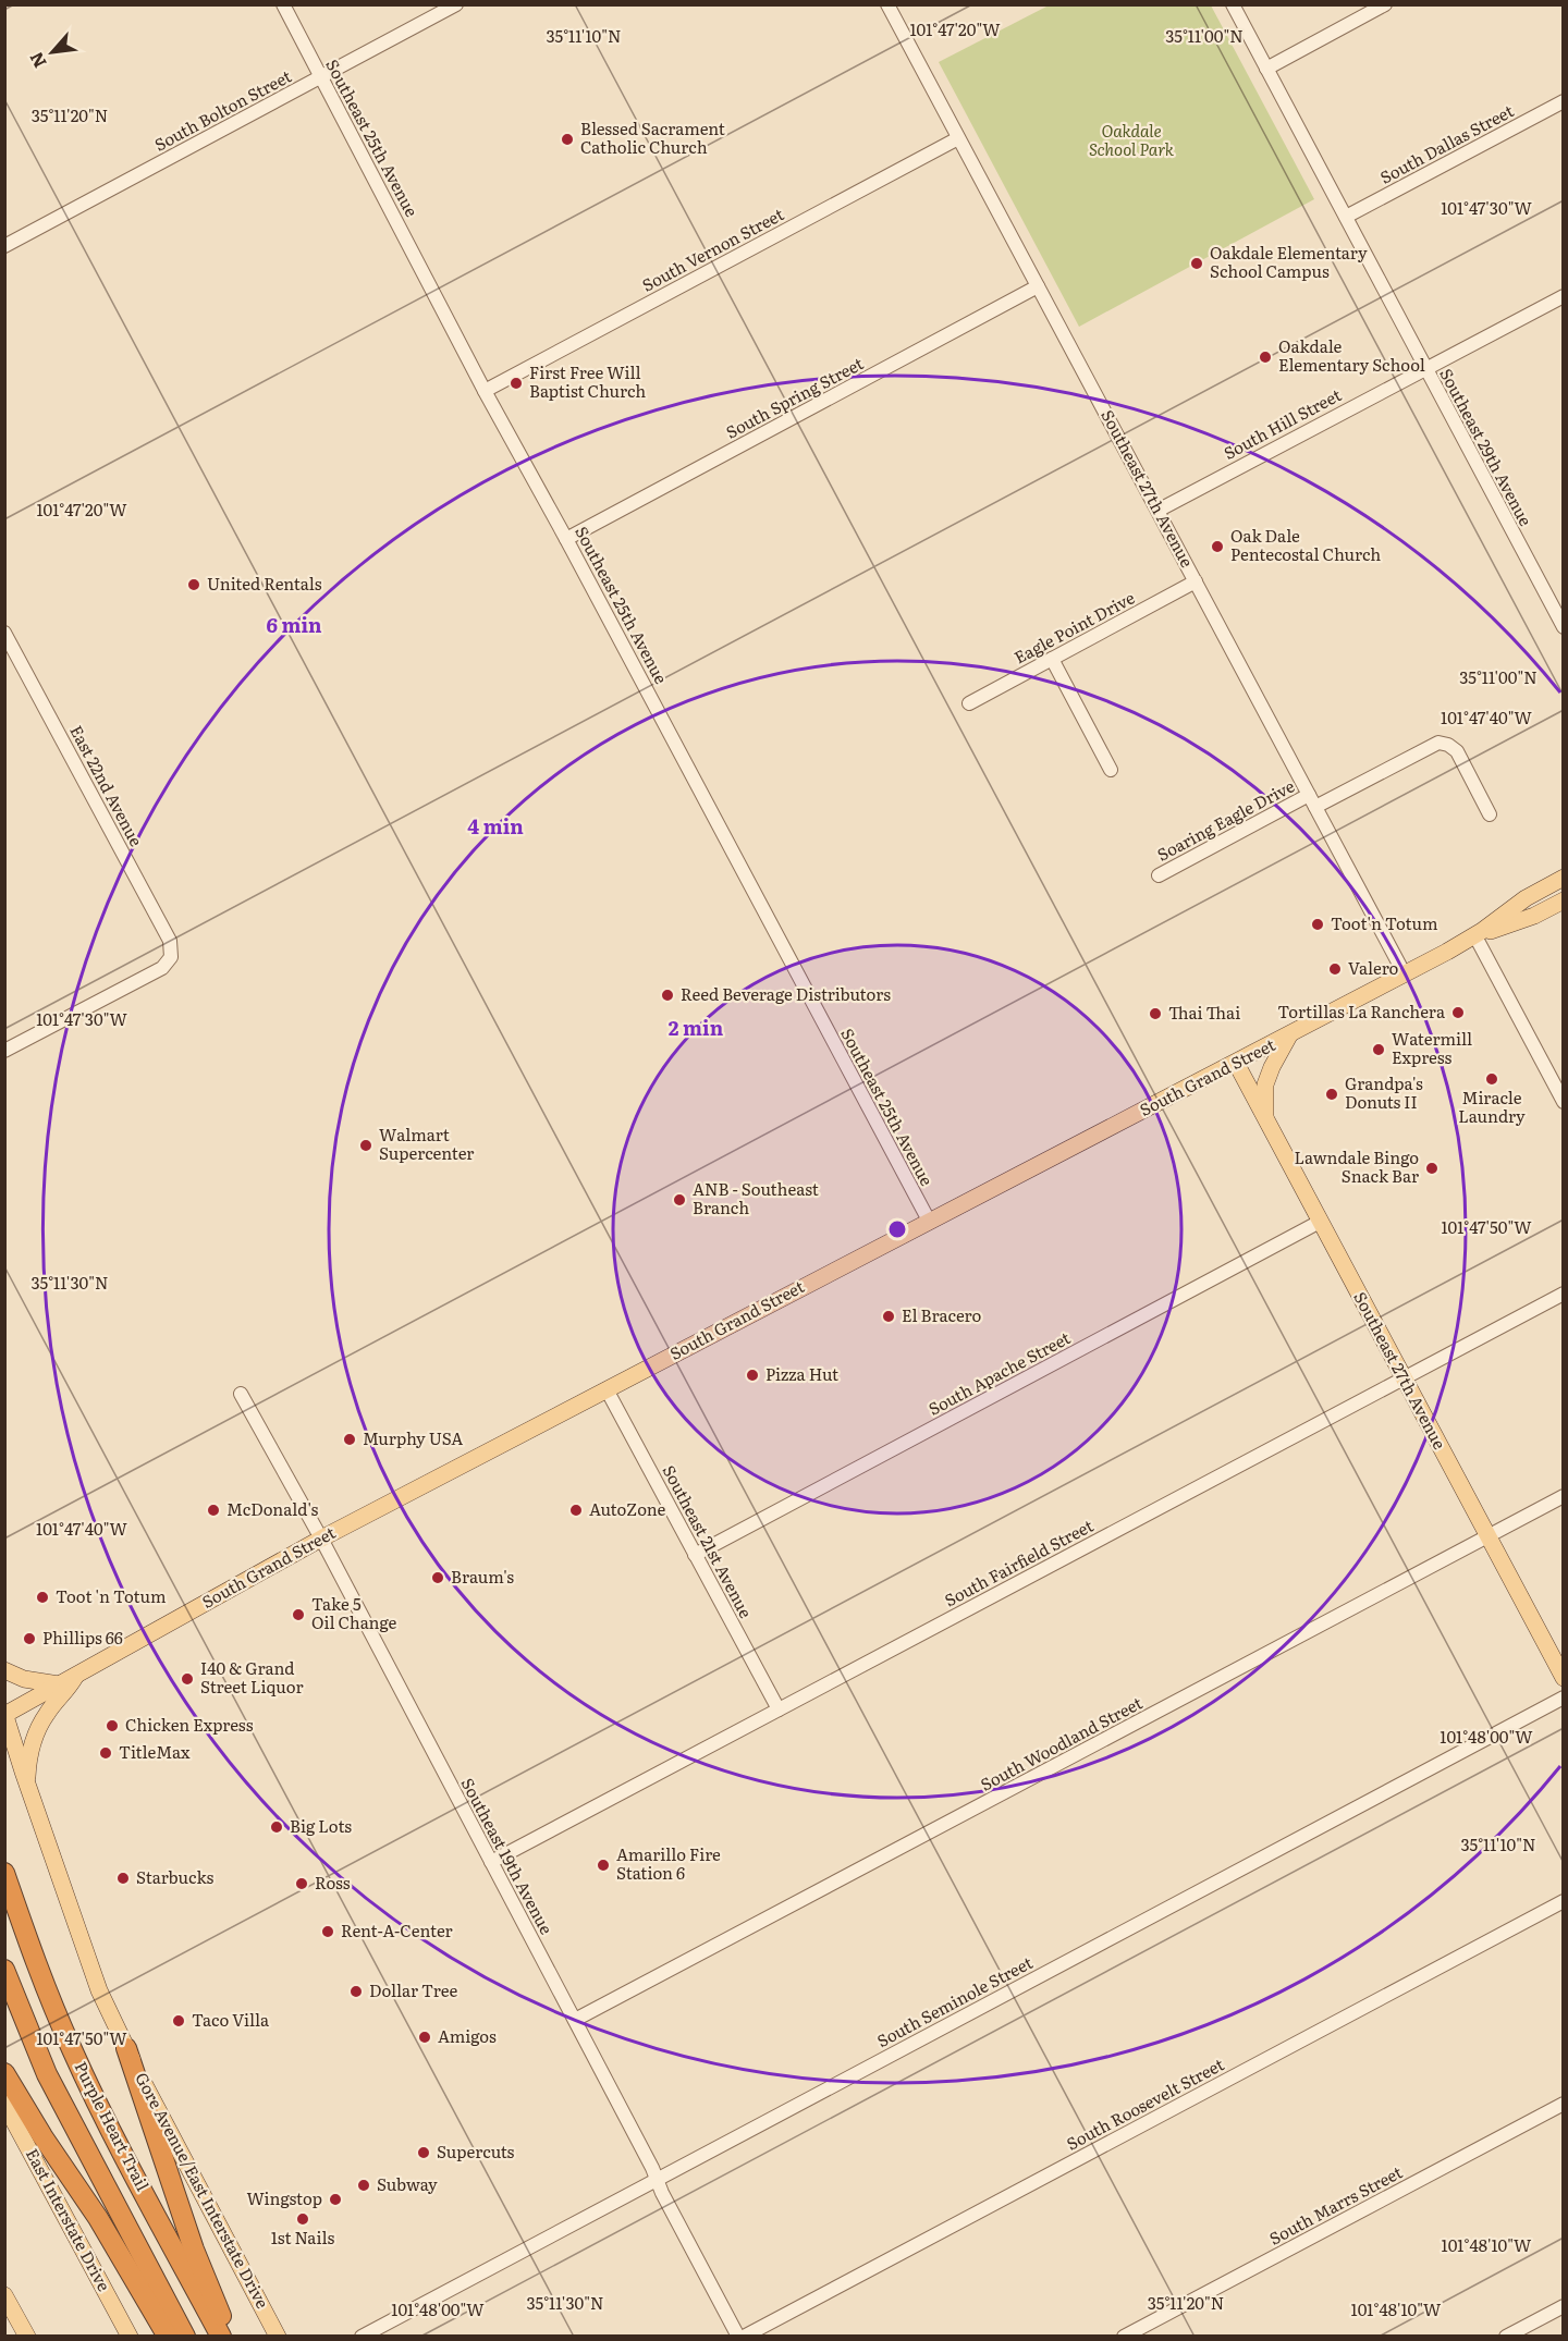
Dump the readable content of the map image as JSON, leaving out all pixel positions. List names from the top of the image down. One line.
{"streets":{"highway":["Purple Heart Trail"],"main road":["Southeast 27th Avenue","South Grand Street","Gore Avenue/East Interstate Drive","East Interstate Drive"],"street":["South Bolton Street","Southeast 25th Avenue","South Dallas Street","South Vernon Street","South Spring Street","South Hill Street","Southeast 29th Avenue","Eagle Point Drive","East 22nd Avenue","Soaring Eagle Drive","South Apache Street","Southeast 21st Avenue","South Fairfield Street","South Woodland Street","Southeast 19th Avenue","South Seminole Street","South Roosevelt Street","South Marrs Street"]},"crossings":[["South Bolton Street","Southeast 25th Avenue"],["Southeast 25th Avenue","South Vernon Street"],["Southeast 25th Avenue","South Spring Street"],["Southeast 25th Avenue","South Grand Street"],["South Dallas Street","Southeast 29th Avenue"],["South Vernon Street","Southeast 27th Avenue"],["South Spring Street","Southeast 27th Avenue"],["South Hill Street","Southeast 29th Avenue"],["South Hill Street","Southeast 27th Avenue"],["Southeast 27th Avenue","Eagle Point Drive"],["Southeast 27th Avenue","Soaring Eagle Drive"],["Southeast 27th Avenue","South Grand Street"],["Southeast 27th Avenue","South Apache Street"],["Southeast 27th Avenue","South Fairfield Street"],["Southeast 27th Avenue","South Woodland Street"],["South Grand Street","Southeast 21st Avenue"],["South Grand Street","Southeast 19th Avenue"],["South Grand Street","Gore Avenue/East Interstate Drive"],["South Apache Street","Southeast 21st Avenue"],["Southeast 21st Avenue","South Fairfield Street"],["South Fairfield Street","Southeast 19th Avenue"],["South Woodland Street","Southeast 19th Avenue"],["Southeast 19th Avenue","South Seminole Street"]],"parks":["Oakdale School Park"],"places":["Blessed Sacrament Catholic Church","Oakdale Elementary School Campus","Oakdale Elementary School","First Free Will Baptist Church","Oak Dale Pentecostal Church","United Rentals","Toot'n Totum","Valero","Reed Beverage Distributors","Tortillas La Ranchera","Thai Thai","Watermill Express","Miracle Laundry","Grandpa's Donuts II","Walmart Supercenter","Lawndale Bingo Snack Bar","ANB - Southeast Branch","El Bracero","Pizza Hut","Murphy USA","McDonald's","AutoZone","Braum's","Toot 'n Totum","Take 5 Oil Change","Phillips 66","I40 & Grand Street Liquor","Chicken Express","TitleMax","Big Lots","Amarillo Fire Station 6","Starbucks","Ross","Rent-A-Center","Dollar Tree","Taco Villa","Amigos","Supercuts","Subway","Wingstop","1st Nails"],"north":"bottom left","coordinates":["101°47'20\"W","35°11'10\"N","35°11'00\"N","35°11'20\"N","101°47'30\"W","101°47'40\"W","101°47'50\"W","35°11'30\"N","101°48'00\"W","101°48'10\"W"],"rings":["6 min","4 min","2 min"]}
